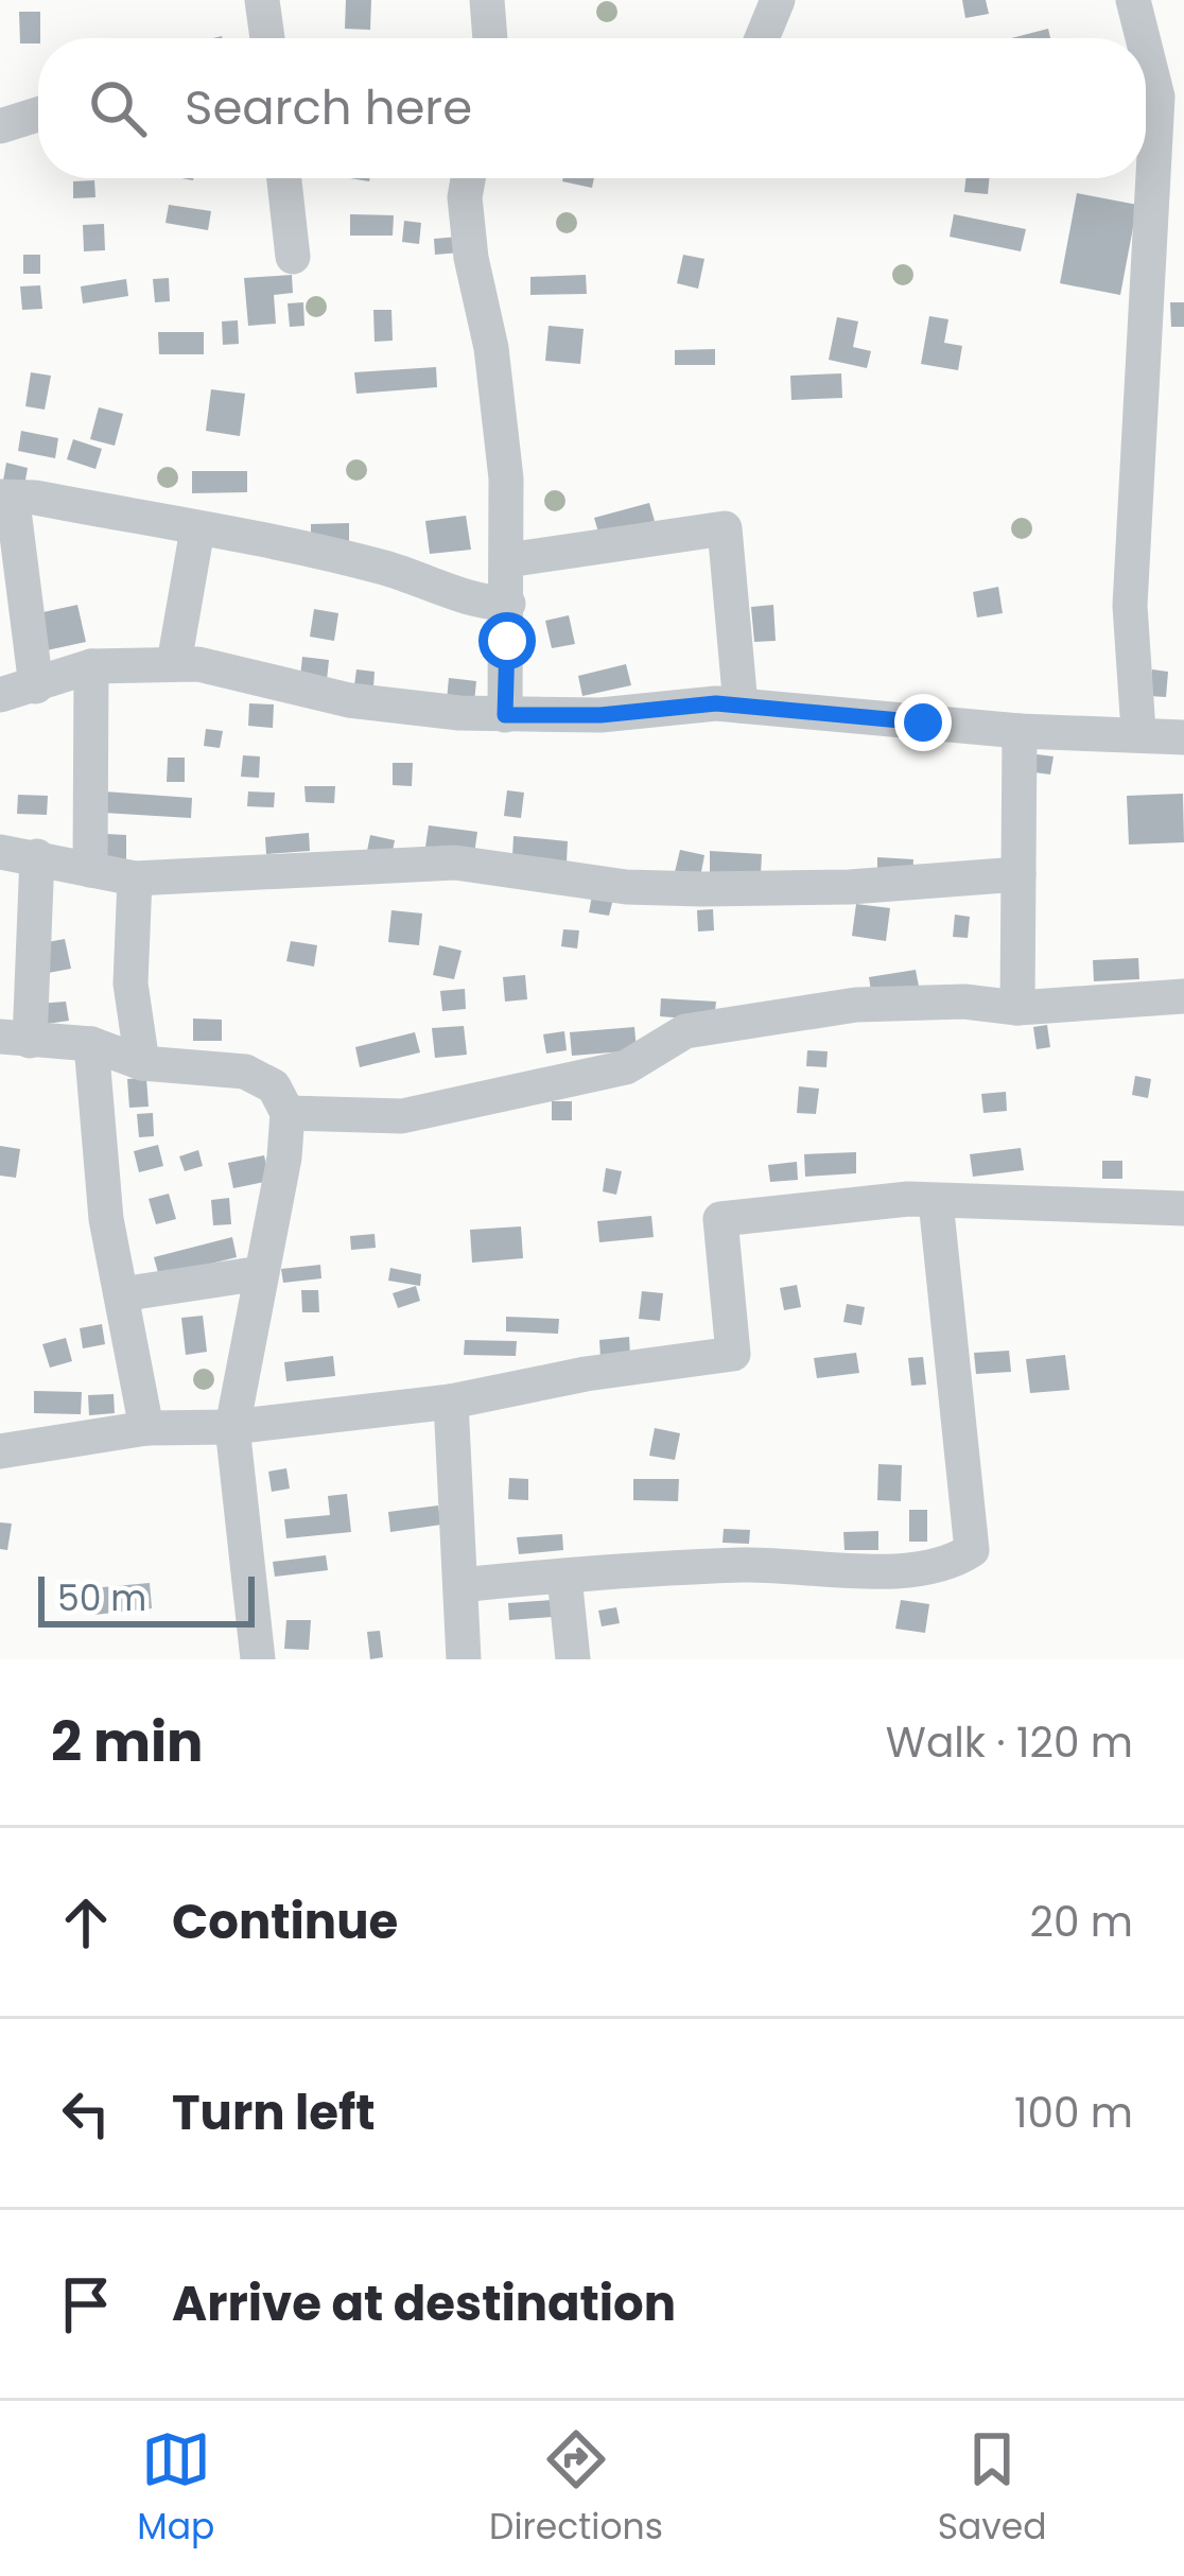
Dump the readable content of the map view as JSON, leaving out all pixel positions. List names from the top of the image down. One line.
{"scale_bar":"50 m","page":{"search":"Search here","scale":"50 m","heading":["2 min","Walk · 120 m"],"list":[["Continue","20 m"],["Turn left","100 m"],"Arrive at destination"],"nav":["Map","Directions","Saved"]}}
